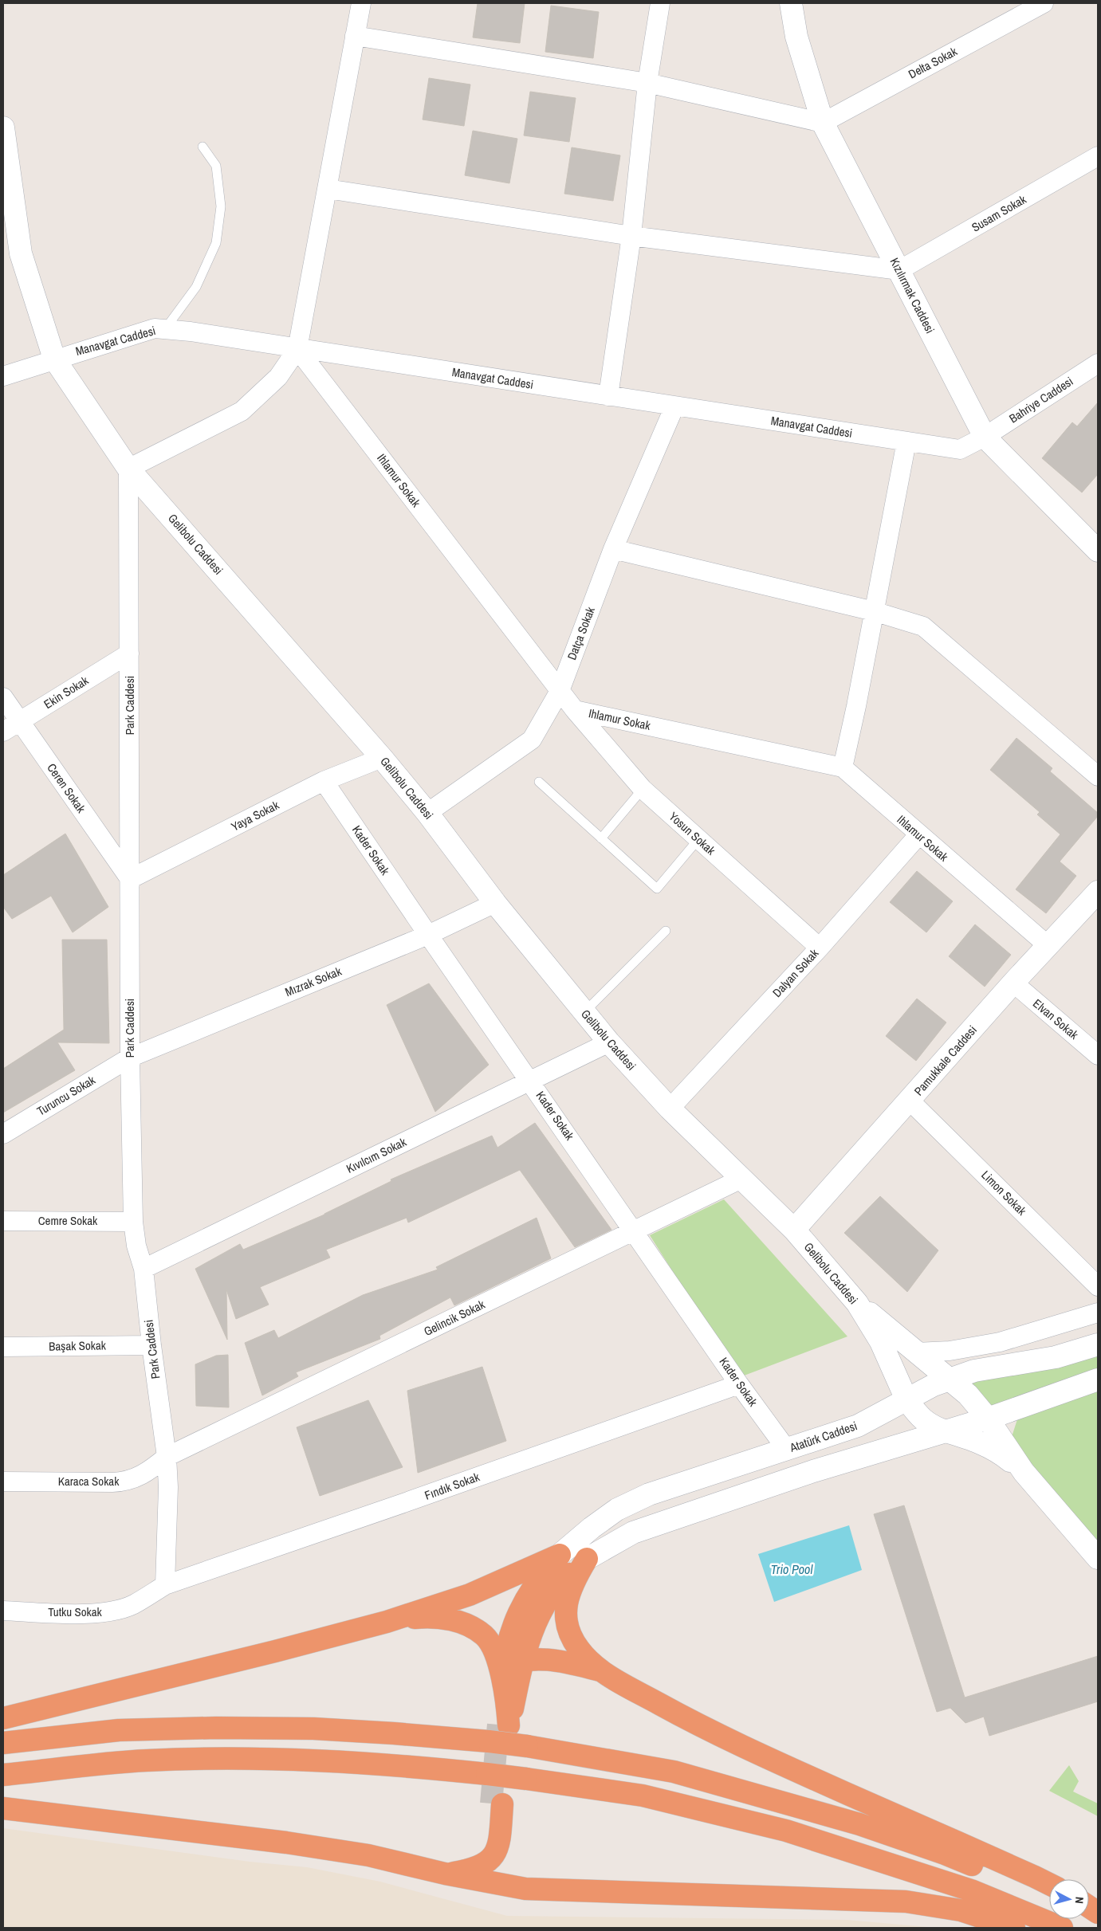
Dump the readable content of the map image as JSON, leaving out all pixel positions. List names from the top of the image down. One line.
{"streets":{"street":["Delta Sokak","Susam Sokak","Kızılırmak Caddesi","Manavgat Caddesi","Bahriye Caddesi","Ihlamur Sokak","Gelibolu Caddesi","Datça Sokak","Ekin Sokak","Park Caddesi","Ceren Sokak","Yaya Sokak","Yosun Sokak","Kader Sokak","Dalyan Sokak","Mızrak Sokak","Elvan Sokak","Pamukkale Caddesi","Turuncu Sokak","Kıvılcım Sokak","Limon Sokak","Cemre Sokak","Gelincik Sokak","Başak Sokak","Atatürk Caddesi","Karaca Sokak","Fındık Sokak","Tutku Sokak"]},"crossings":[["Delta Sokak","Kızılırmak Caddesi"],["Susam Sokak","Kızılırmak Caddesi"],["Kızılırmak Caddesi","Manavgat Caddesi"],["Kızılırmak Caddesi","Bahriye Caddesi"],["Manavgat Caddesi","Bahriye Caddesi"],["Manavgat Caddesi","Ihlamur Sokak"],["Manavgat Caddesi","Gelibolu Caddesi"],["Manavgat Caddesi","Datça Sokak"],["Ihlamur Sokak","Datça Sokak"],["Ihlamur Sokak","Yosun Sokak"],["Ihlamur Sokak","Dalyan Sokak"],["Ihlamur Sokak","Pamukkale Caddesi"],["Gelibolu Caddesi","Datça Sokak"],["Gelibolu Caddesi","Park Caddesi"],["Gelibolu Caddesi","Yaya Sokak"],["Gelibolu Caddesi","Dalyan Sokak"],["Gelibolu Caddesi","Mızrak Sokak"],["Gelibolu Caddesi","Pamukkale Caddesi"],["Gelibolu Caddesi","Kıvılcım Sokak"],["Gelibolu Caddesi","Gelincik Sokak"],["Gelibolu Caddesi","Atatürk Caddesi"],["Ekin Sokak","Park Caddesi"],["Ekin Sokak","Ceren Sokak"],["Park Caddesi","Ceren Sokak"],["Park Caddesi","Yaya Sokak"],["Park Caddesi","Mızrak Sokak"],["Park Caddesi","Turuncu Sokak"],["Park Caddesi","Kıvılcım Sokak"],["Park Caddesi","Cemre Sokak"],["Park Caddesi","Gelincik Sokak"],["Park Caddesi","Başak Sokak"],["Park Caddesi","Karaca Sokak"],["Park Caddesi","Fındık Sokak"],["Park Caddesi","Tutku Sokak"],["Ceren Sokak","Yaya Sokak"],["Yaya Sokak","Kader Sokak"],["Yosun Sokak","Dalyan Sokak"],["Kader Sokak","Mızrak Sokak"],["Kader Sokak","Kıvılcım Sokak"],["Kader Sokak","Gelincik Sokak"],["Kader Sokak","Atatürk Caddesi"],["Kader Sokak","Fındık Sokak"],["Mızrak Sokak","Turuncu Sokak"],["Elvan Sokak","Pamukkale Caddesi"],["Pamukkale Caddesi","Limon Sokak"],["Gelincik Sokak","Karaca Sokak"],["Fındık Sokak","Tutku Sokak"]],"water":["Trio Pool"],"north":"right"}
